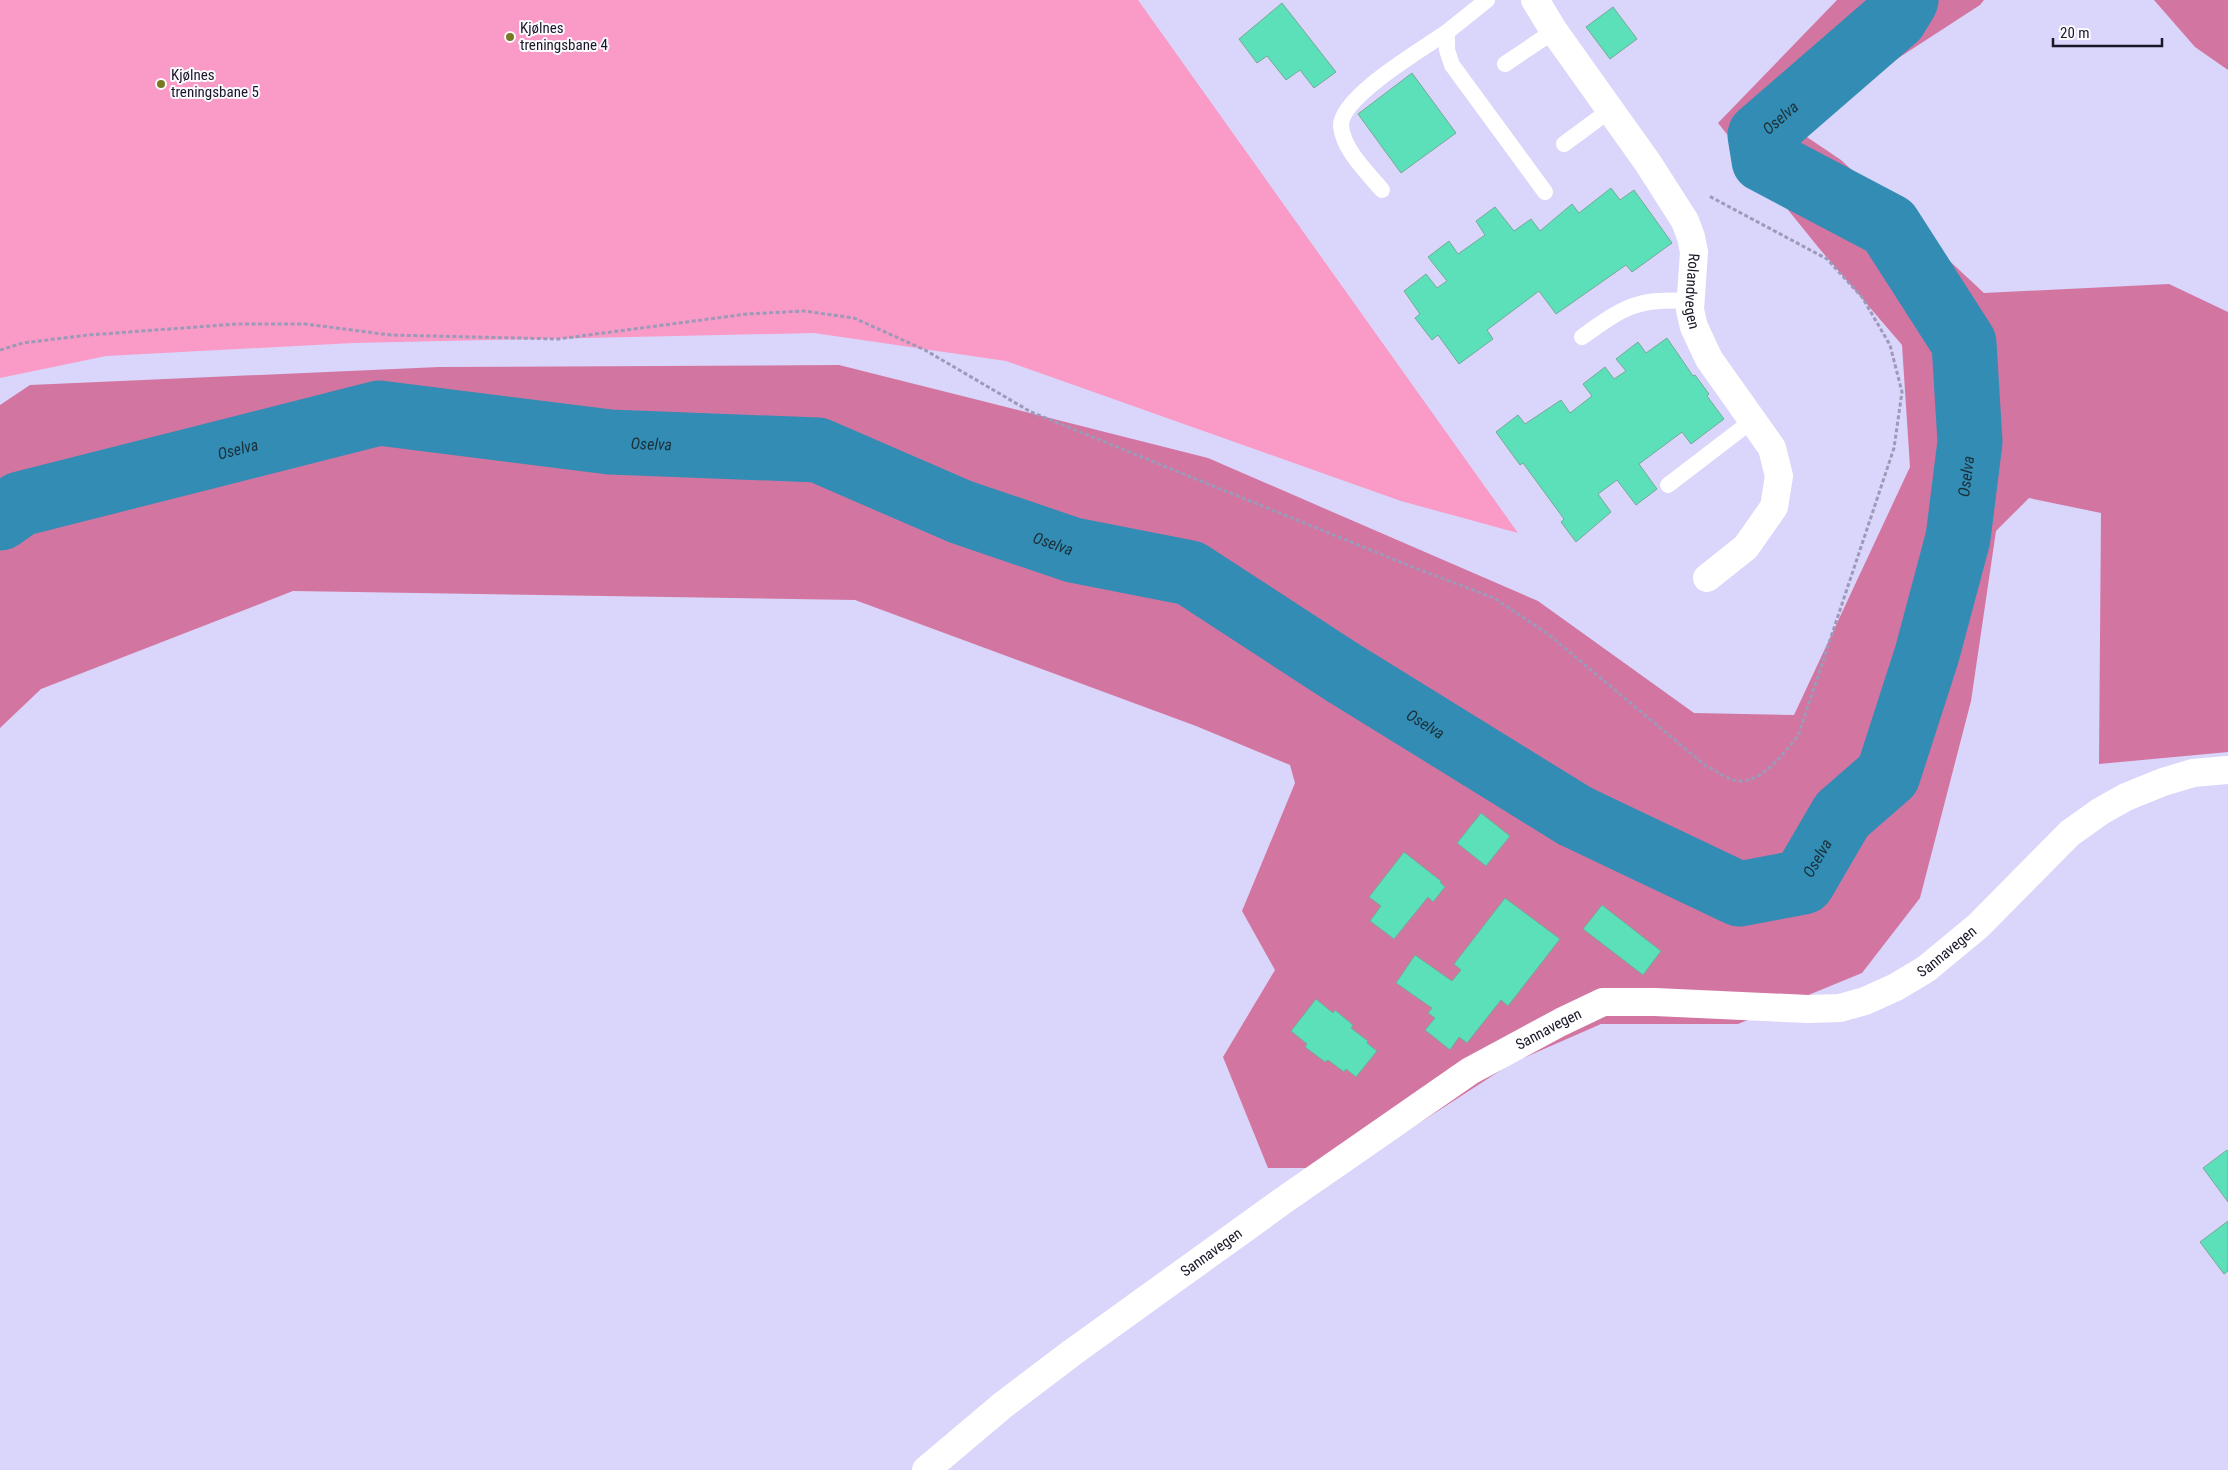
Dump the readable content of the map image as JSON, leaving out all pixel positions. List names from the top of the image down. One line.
{"streets":{"street":["Rolandvegen","Sannavegen"]},"water":["Oselva"],"places":["Kjølnes treningsbane 4","Kjølnes treningsbane 5"],"scale_bar":"20 m"}
